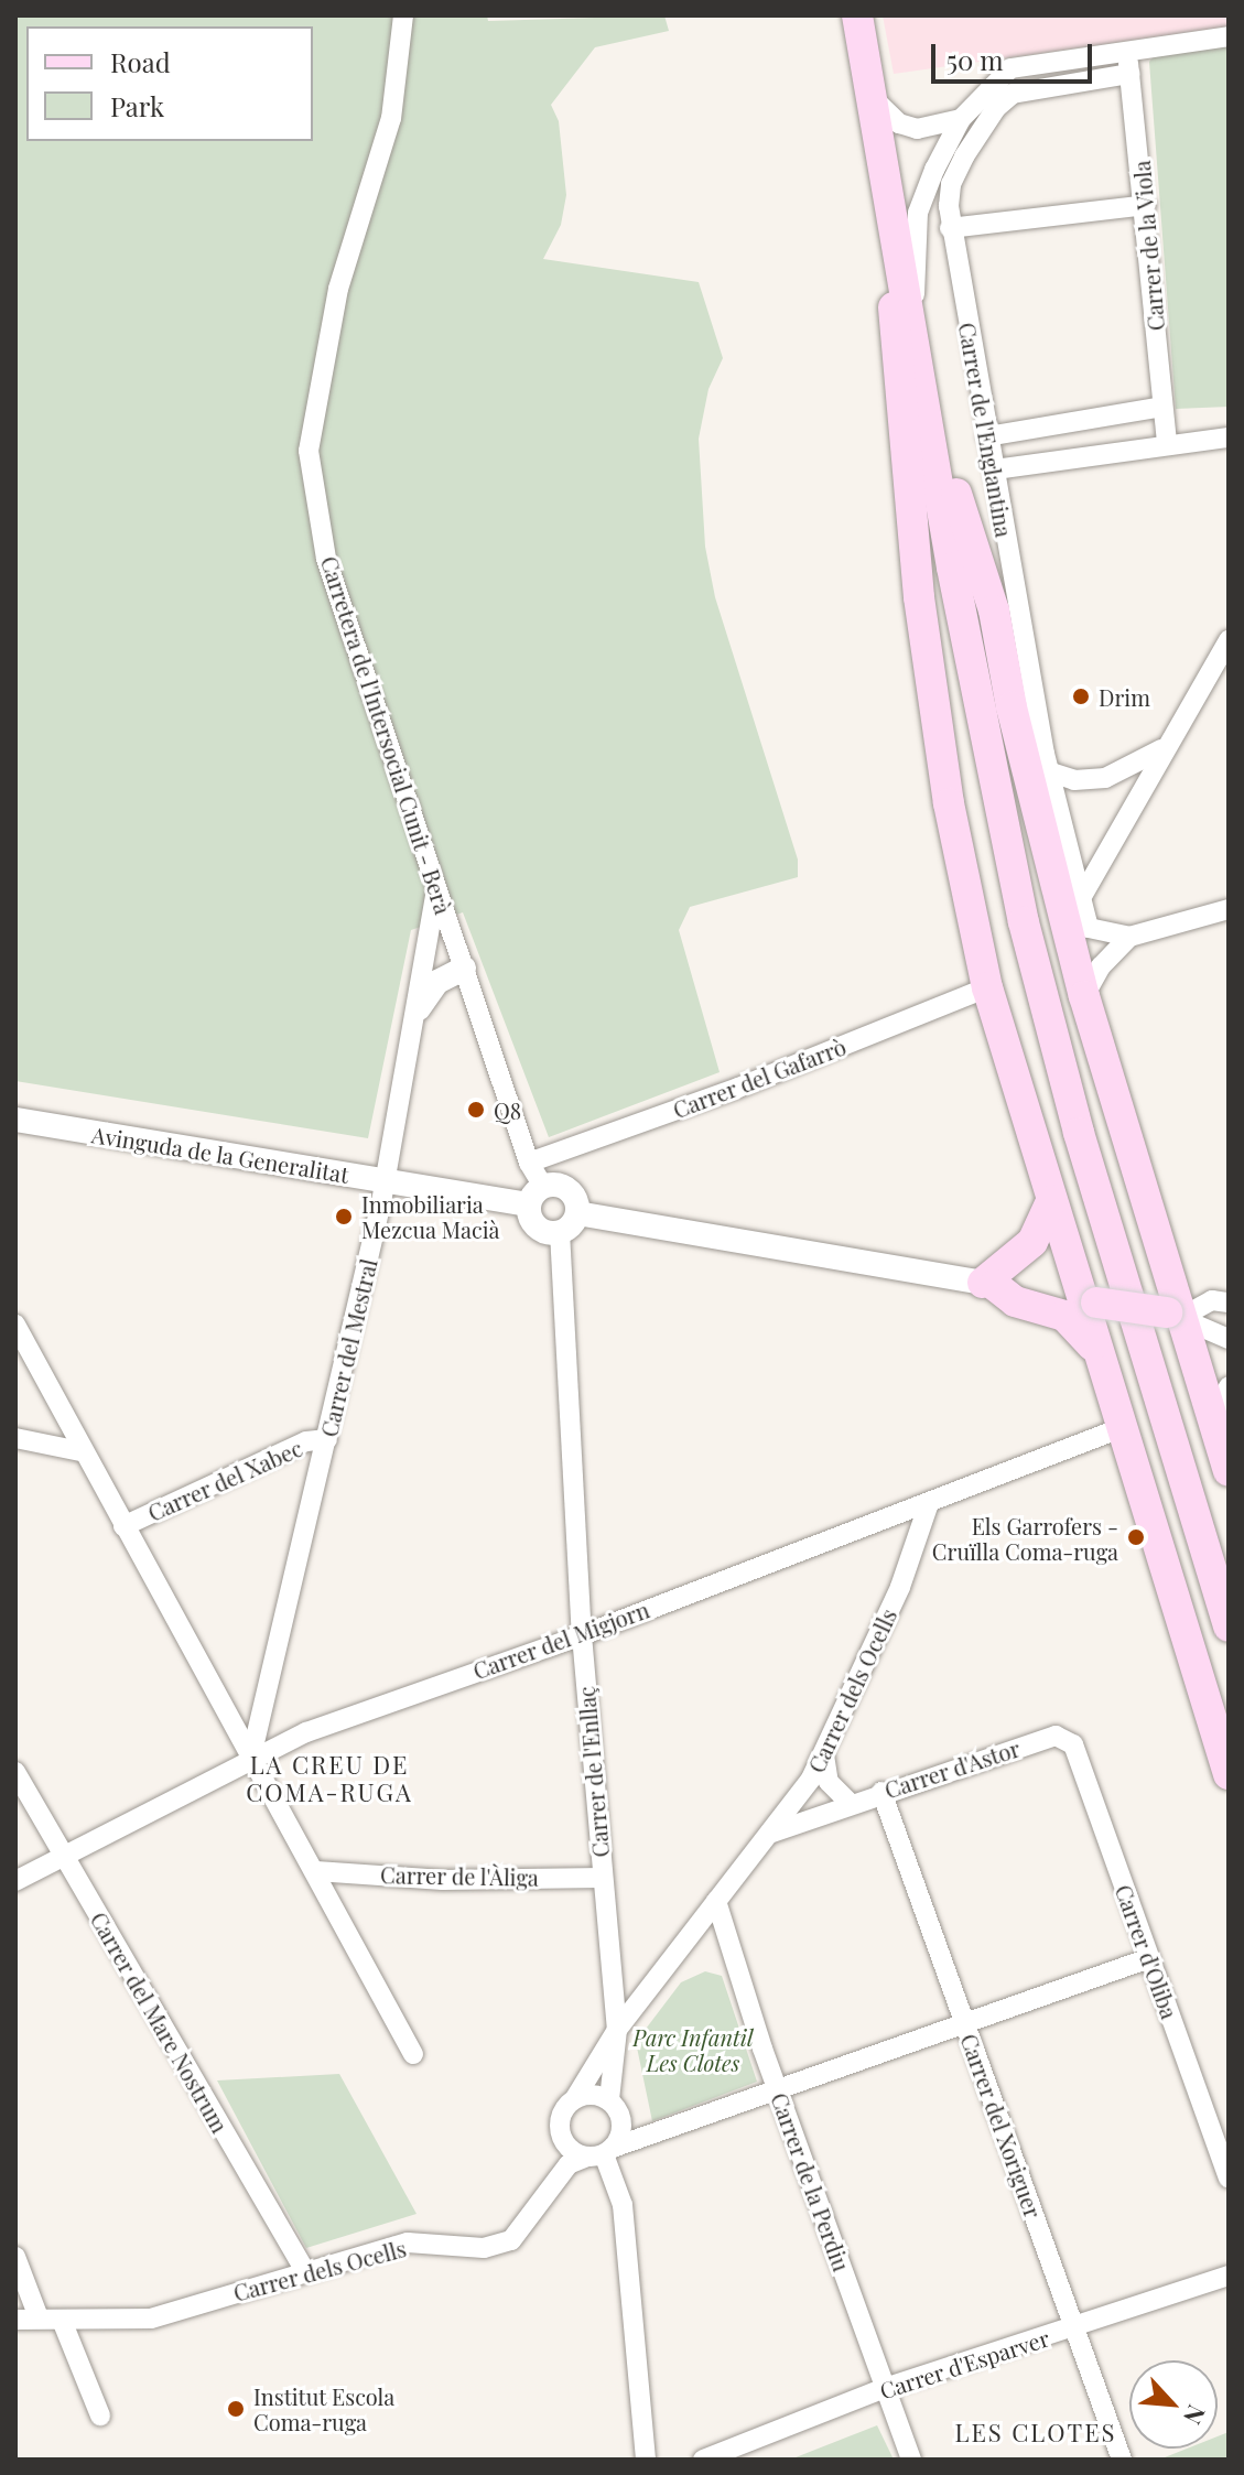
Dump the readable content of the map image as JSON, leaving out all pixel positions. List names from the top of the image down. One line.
{"streets":{"street":["Carrer de la Viola","Carrer de l'Englantina","Carretera de l'Intersocial Cunit - Berà","Carrer del Gafarrò","Avinguda de la Generalitat","Carrer del Mestral","Carrer del Xabec","Carrer del Migjorn","Carrer dels Ocells","Carrer d'Astor","Carrer de l'Enllaç","Carrer de l'Àliga","Carrer d'Oliba","Carrer del Mare Nostrum","Carrer del Xoriguer","Carrer de la Perdiu","Carrer d'Esparver"]},"crossings":[["Carrer de la Viola","Carrer de l'Englantina"],["Carretera de l'Intersocial Cunit - Berà","Carrer del Gafarrò"],["Carretera de l'Intersocial Cunit - Berà","Avinguda de la Generalitat"],["Carretera de l'Intersocial Cunit - Berà","Carrer del Mestral"],["Avinguda de la Generalitat","Carrer del Mestral"],["Carrer del Mestral","Carrer del Xabec"],["Carrer del Mestral","Carrer del Migjorn"],["Carrer del Migjorn","Carrer dels Ocells"],["Carrer del Migjorn","Carrer de l'Enllaç"],["Carrer del Migjorn","Carrer del Mare Nostrum"],["Carrer dels Ocells","Carrer d'Astor"],["Carrer dels Ocells","Carrer de l'Enllaç"],["Carrer dels Ocells","Carrer del Mare Nostrum"],["Carrer dels Ocells","Carrer de la Perdiu"],["Carrer d'Astor","Carrer d'Oliba"],["Carrer d'Astor","Carrer del Xoriguer"],["Carrer de l'Enllaç","Carrer de l'Àliga"],["Carrer del Xoriguer","Carrer d'Esparver"],["Carrer de la Perdiu","Carrer d'Esparver"]],"districts":["LA CREU DE COMA-RUGA","LES CLOTES"],"parks":["Parc Infantil Les Clotes"],"places":["Drim","Q8","Inmobiliaria Mezcua Macià","Els Garrofers - Cruïlla Coma-ruga","Institut Escola Coma-ruga"],"legend":["Road","Park"],"scale_bar":"50 m","north":"bottom right"}
